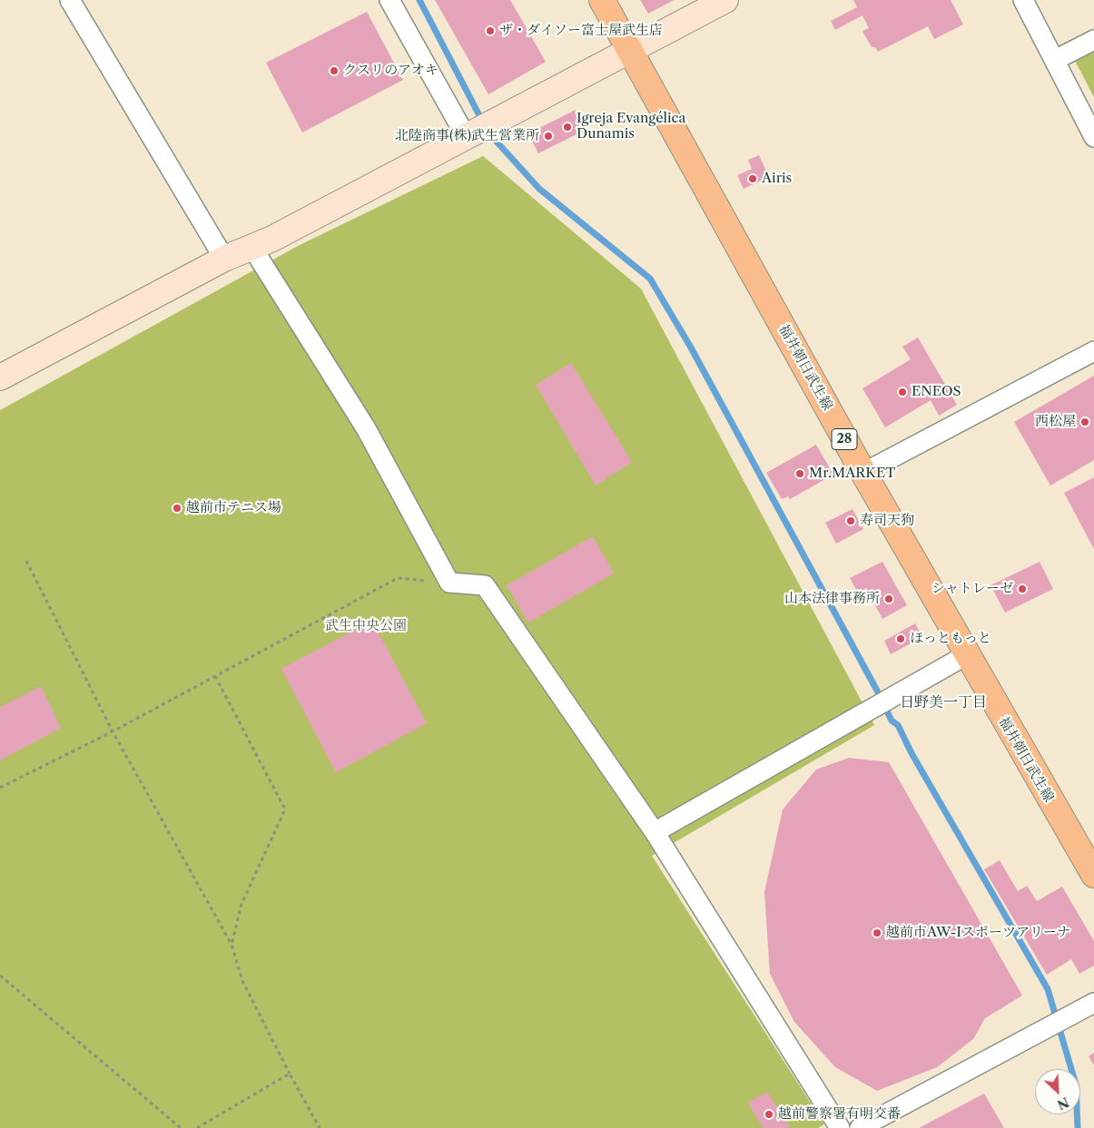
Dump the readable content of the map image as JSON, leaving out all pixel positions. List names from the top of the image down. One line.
{"streets":{"main road":["福井朝日武生線","28"]},"districts":["日野美一丁目"],"parks":["武生中央公園"],"places":["ザ・ダイソー富士屋武生店","クスリのアオキ","Igreja Evangélica Dunamis","北陸商事(株)武生営業所","Airis","ENEOS","西松屋","Mr.MARKET","越前市テニス場","寿司天狗","シャトレーゼ","山本法律事務所","ほっともっと","越前市AW-Iスポーツアリーナ","越前警察署有明交番"],"north":"bottom right"}
